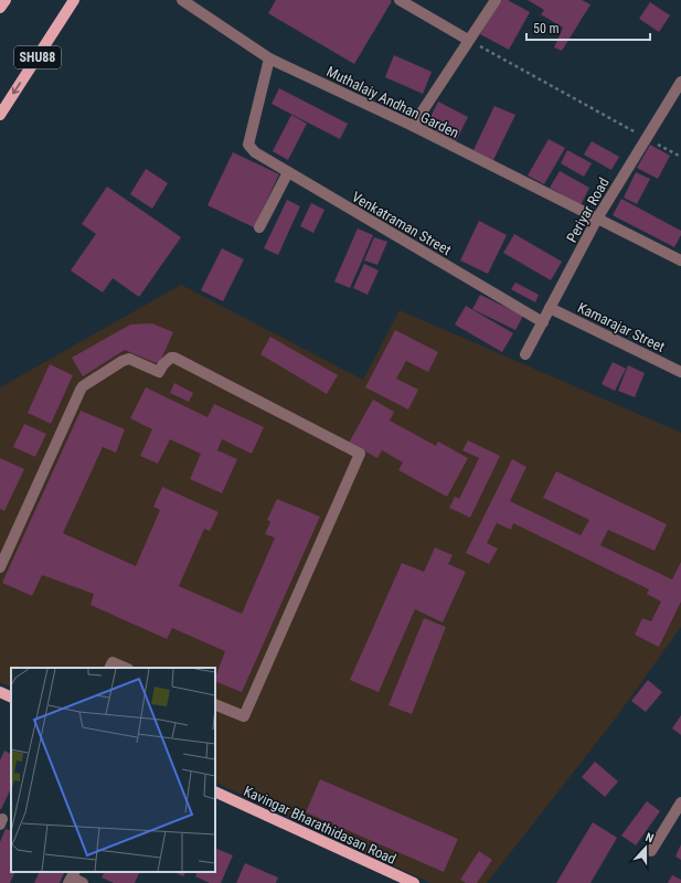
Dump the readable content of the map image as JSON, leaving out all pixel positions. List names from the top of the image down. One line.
{"streets":{"main road":["SHU88","Kavingar Bharathidasan Road"],"street":["Muthalaiy Andhan Garden","Periyar Road","Venkatraman Street","Kamarajar Street"]},"crossings":[["Muthalaiy Andhan Garden","Periyar Road"],["Muthalaiy Andhan Garden","Venkatraman Street"],["Periyar Road","Venkatraman Street"],["Periyar Road","Kamarajar Street"]],"scale_bar":"50 m","north":"top"}
